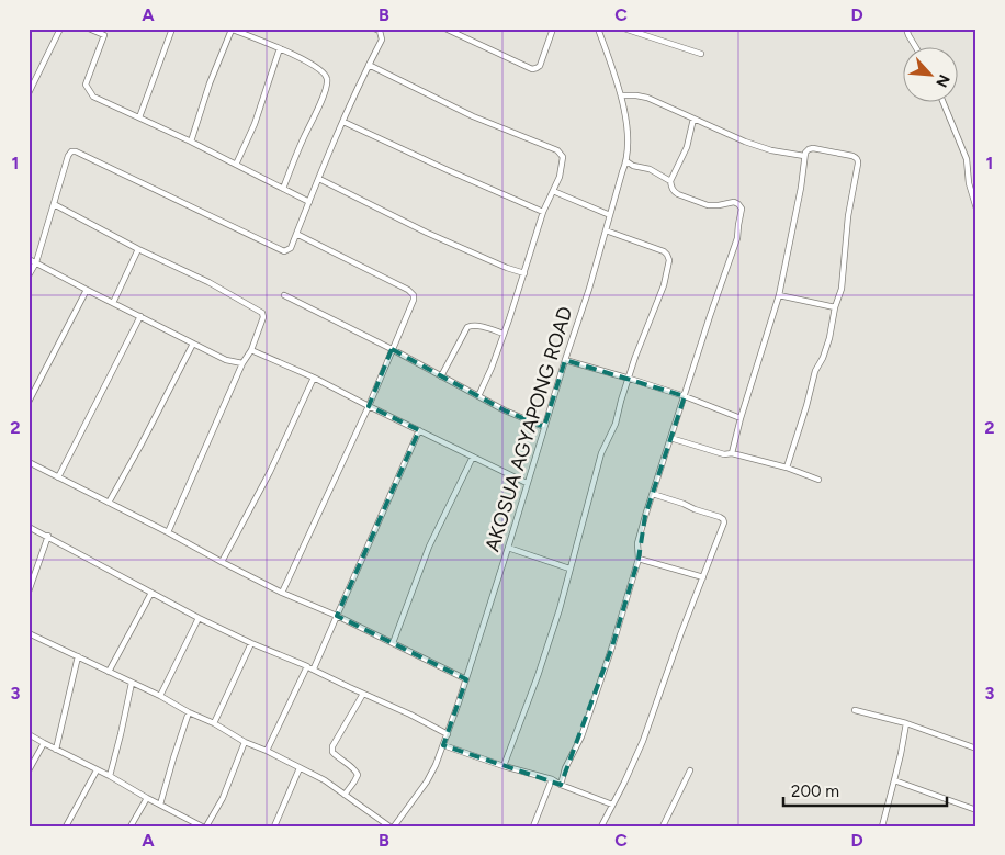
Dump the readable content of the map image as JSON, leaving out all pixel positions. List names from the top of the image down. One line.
{"streets":{"street":["AKOSUA AGYAPONG ROAD"]},"scale_bar":"200 m","north":"bottom right","grid":{"columns":["A","B","C","D"],"rows":["1","2","3"]}}
